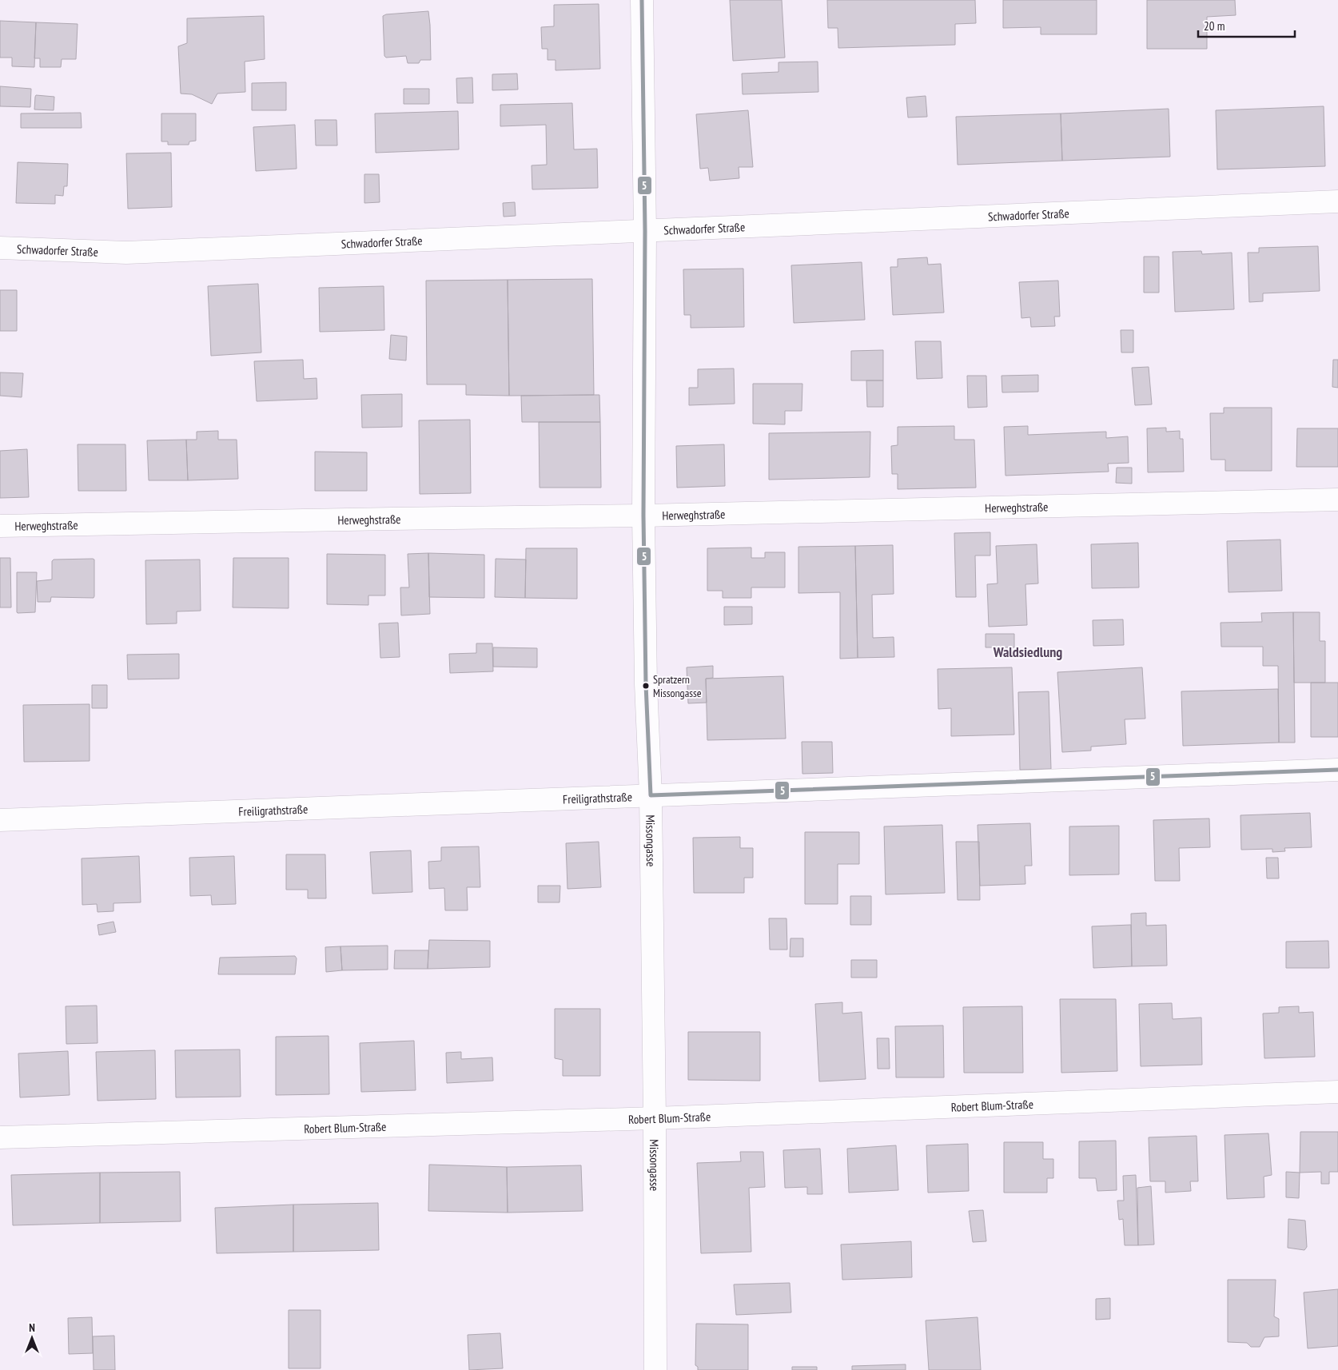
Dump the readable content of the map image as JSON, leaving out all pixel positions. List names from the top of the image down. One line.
{"streets":{"street":["Schwadorfer Straße","Herweghstraße","Freiligrathstraße","Missongasse","Robert Blum-Straße"]},"crossings":[["Schwadorfer Straße","Missongasse"],["Herweghstraße","Missongasse"],["Freiligrathstraße","Missongasse"],["Missongasse","Robert Blum-Straße"]],"districts":["Waldsiedlung"],"places":["Spratzern Missongasse"],"lines":["transit line 5"],"scale_bar":"20 m","north":"top"}
